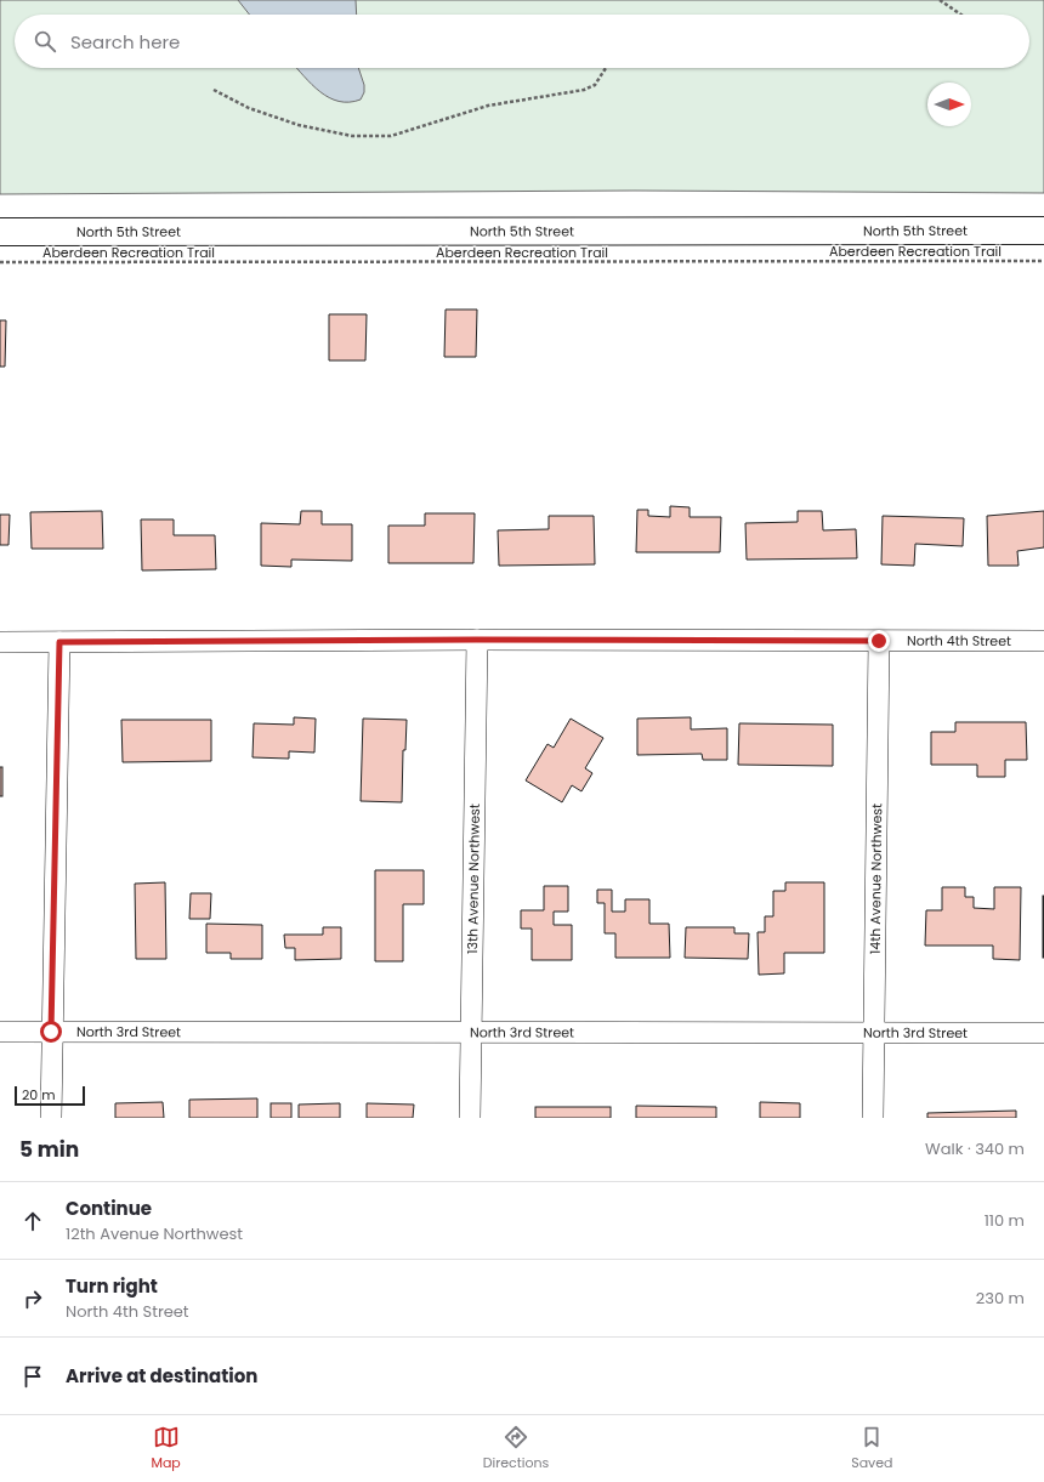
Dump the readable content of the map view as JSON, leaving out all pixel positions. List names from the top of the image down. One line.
{"streets":{"street":["North 5th Street","North 4th Street","13th Avenue Northwest","14th Avenue Northwest","North 3rd Street"],"path":["Aberdeen Recreation Trail"]},"crossings":[["North 4th Street","13th Avenue Northwest"],["North 4th Street","14th Avenue Northwest"],["13th Avenue Northwest","North 3rd Street"],["14th Avenue Northwest","North 3rd Street"]],"scale_bar":"20 m","north":"right","page":{"search":"Search here","scale":"20 m","heading":["5 min","Walk · 340 m"],"list":[["Continue","12th Avenue Northwest","110 m"],["Turn right","North 4th Street","230 m"],"Arrive at destination"],"nav":["Map","Directions","Saved"]}}
